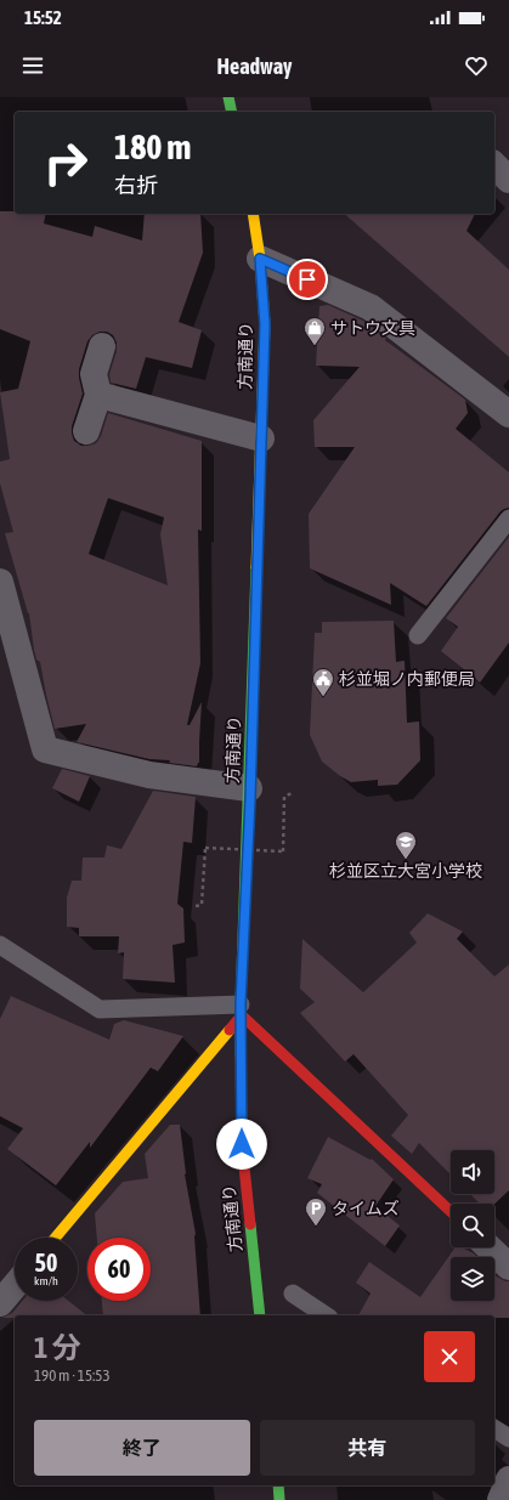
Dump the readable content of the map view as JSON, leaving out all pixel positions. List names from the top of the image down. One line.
{"streets":{"main road":["方南通り"]},"places":{"shop":["サトウ文具"],"public building":["杉並堀ノ内郵便局"],"school or university":["杉並区立大宮小学校"],"parking":["タイムズ"]},"page":{"status":"15:52","header":"Headway","turn":["180 m","右折"],"speed":"50 km/h","limit":"60","heading":["1 分","190 m · 15:53"],"buttons":["終了","共有"]}}
